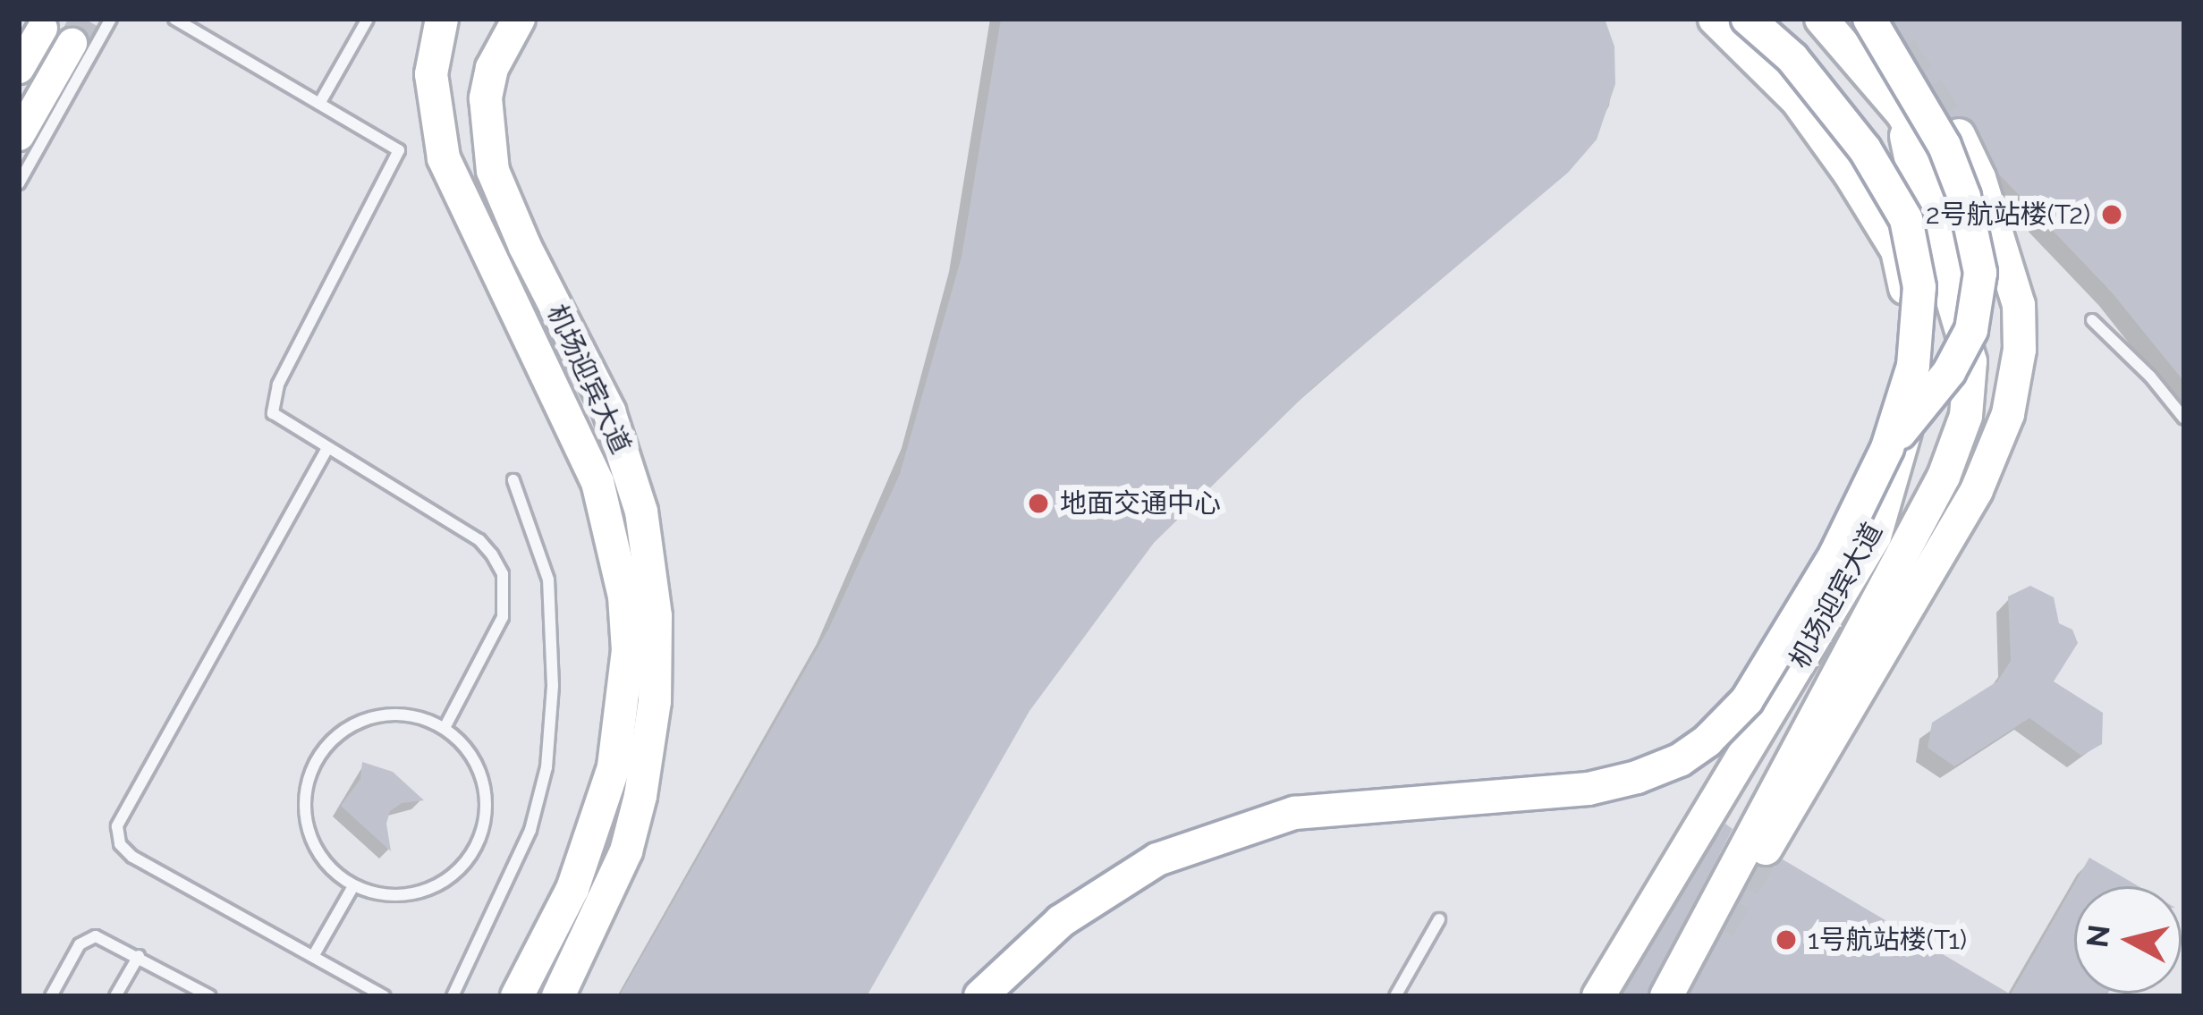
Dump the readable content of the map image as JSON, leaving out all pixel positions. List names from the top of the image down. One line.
{"streets":{"main road":["机场迎宾大道"]},"places":["2号航站楼(T2)","地面交通中心","1号航站楼(T1)"],"north":"left"}
